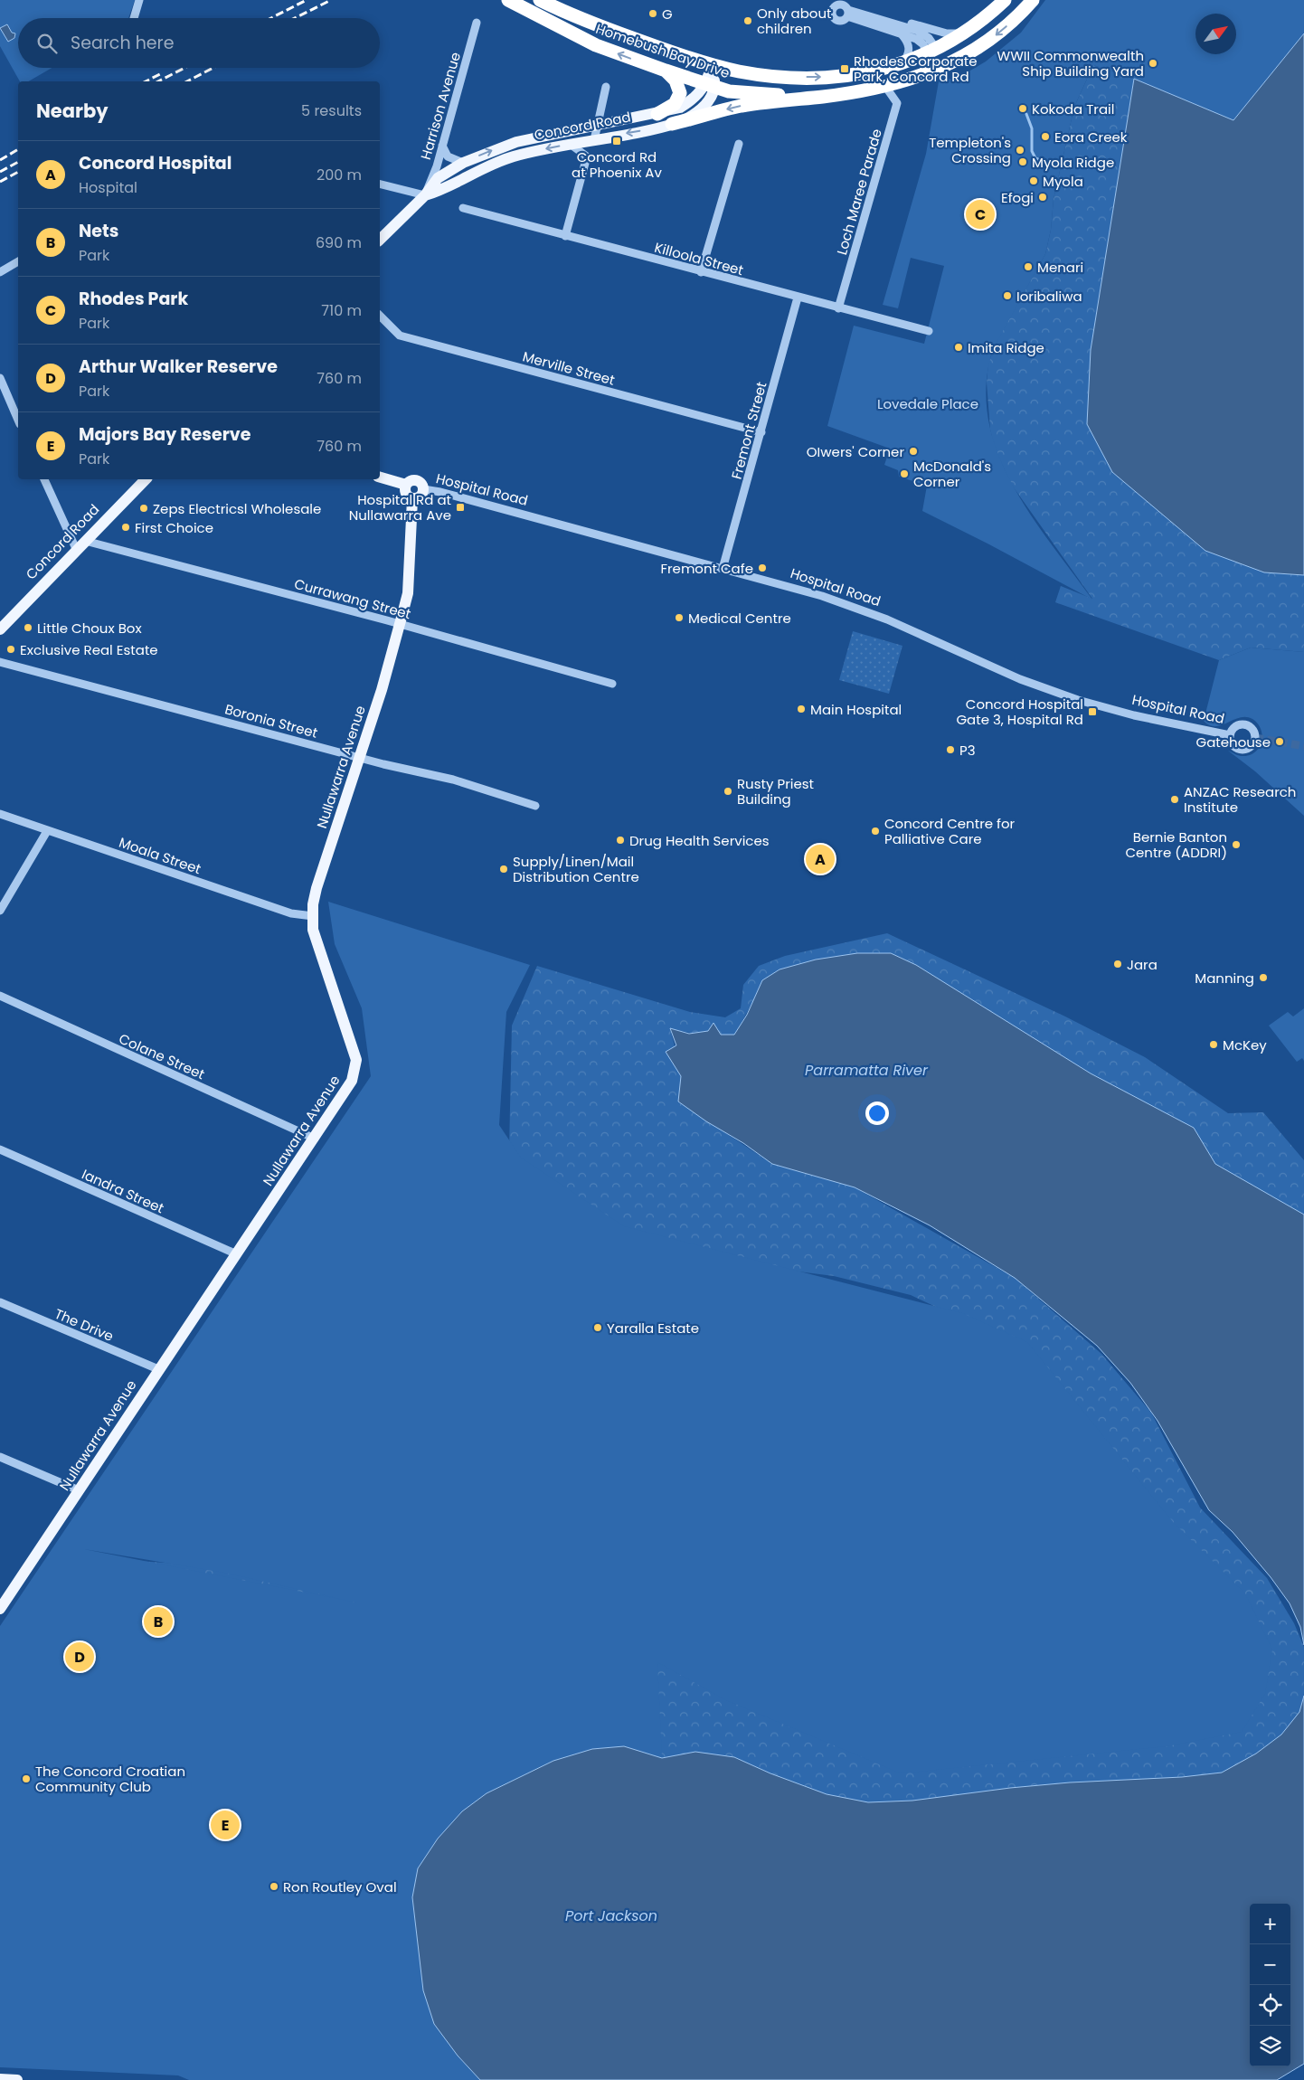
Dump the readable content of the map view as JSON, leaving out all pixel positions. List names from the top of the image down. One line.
{"streets":{"highway":["Homebush Bay Drive"],"main road":["Concord Road","Nullawarra Avenue"],"street":["Harrison Avenue","Loch Maree Parade","Killoola Street","Merville Street","Fremont Street","Hospital Road","Currawang Street","Boronia Street","Moala Street","Colane Street","Iandra Street","The Drive"]},"crossings":[["Homebush Bay Drive","Concord Road"],["Harrison Avenue","Concord Road"],["Concord Road","Currawang Street"],["Loch Maree Parade","Killoola Street"],["Killoola Street","Fremont Street"],["Merville Street","Fremont Street"],["Fremont Street","Hospital Road"],["Hospital Road","Nullawarra Avenue"],["Currawang Street","Nullawarra Avenue"],["Boronia Street","Nullawarra Avenue"],["Nullawarra Avenue","Moala Street"],["Nullawarra Avenue","Colane Street"],["Nullawarra Avenue","Iandra Street"],["Nullawarra Avenue","The Drive"]],"water":["Parramatta River","Port Jackson"],"parks":["Lovedale Place"],"places":{"other":["G","Only about children","WWII Commonwealth Ship Building Yard","Kokoda Trail","Eora Creek","Templeton's Crossing","Myola Ridge","Myola","Efogi","Menari","Ioribaliwa","Imita Ridge","OIwers' Corner","McDonald's Corner","Zeps Electricsl Wholesale","First Choice","Fremont Cafe","Medical Centre","Little Choux Box","Exclusive Real Estate","Main Hospital","Gatehouse","P3","Rusty Priest Building","ANZAC Research Institute","Concord Centre for Palliative Care","Drug Health Services","Bernie Banton Centre (ADDRI)","Supply/Linen/Mail Distribution Centre","Jara","Manning","McKey","Yaralla Estate","The Concord Croatian Community Club","Ron Routley Oval"],"transit":["Rhodes Corporate Park, Concord Rd","Concord Rd at Phoenix Av","Hospital Rd at Nullawarra Ave","Concord Hospital Gate 3, Hospital Rd"]},"north":"top right","page":{"search":"Search here","heading":["Nearby","5 results"],"list":[{"mark":"A","name":"Concord Hospital","note":"Hospital","value":"200 m"},{"mark":"B","name":"Nets","note":"Park","value":"690 m"},{"mark":"C","name":"Rhodes Park","note":"Park","value":"710 m"},{"mark":"D","name":"Arthur Walker Reserve","note":"Park","value":"760 m"},{"mark":"E","name":"Majors Bay Reserve","note":"Park","value":"760 m"}],"pins":["C","A","B","D","E"],"map_buttons":["+","−"]}}
